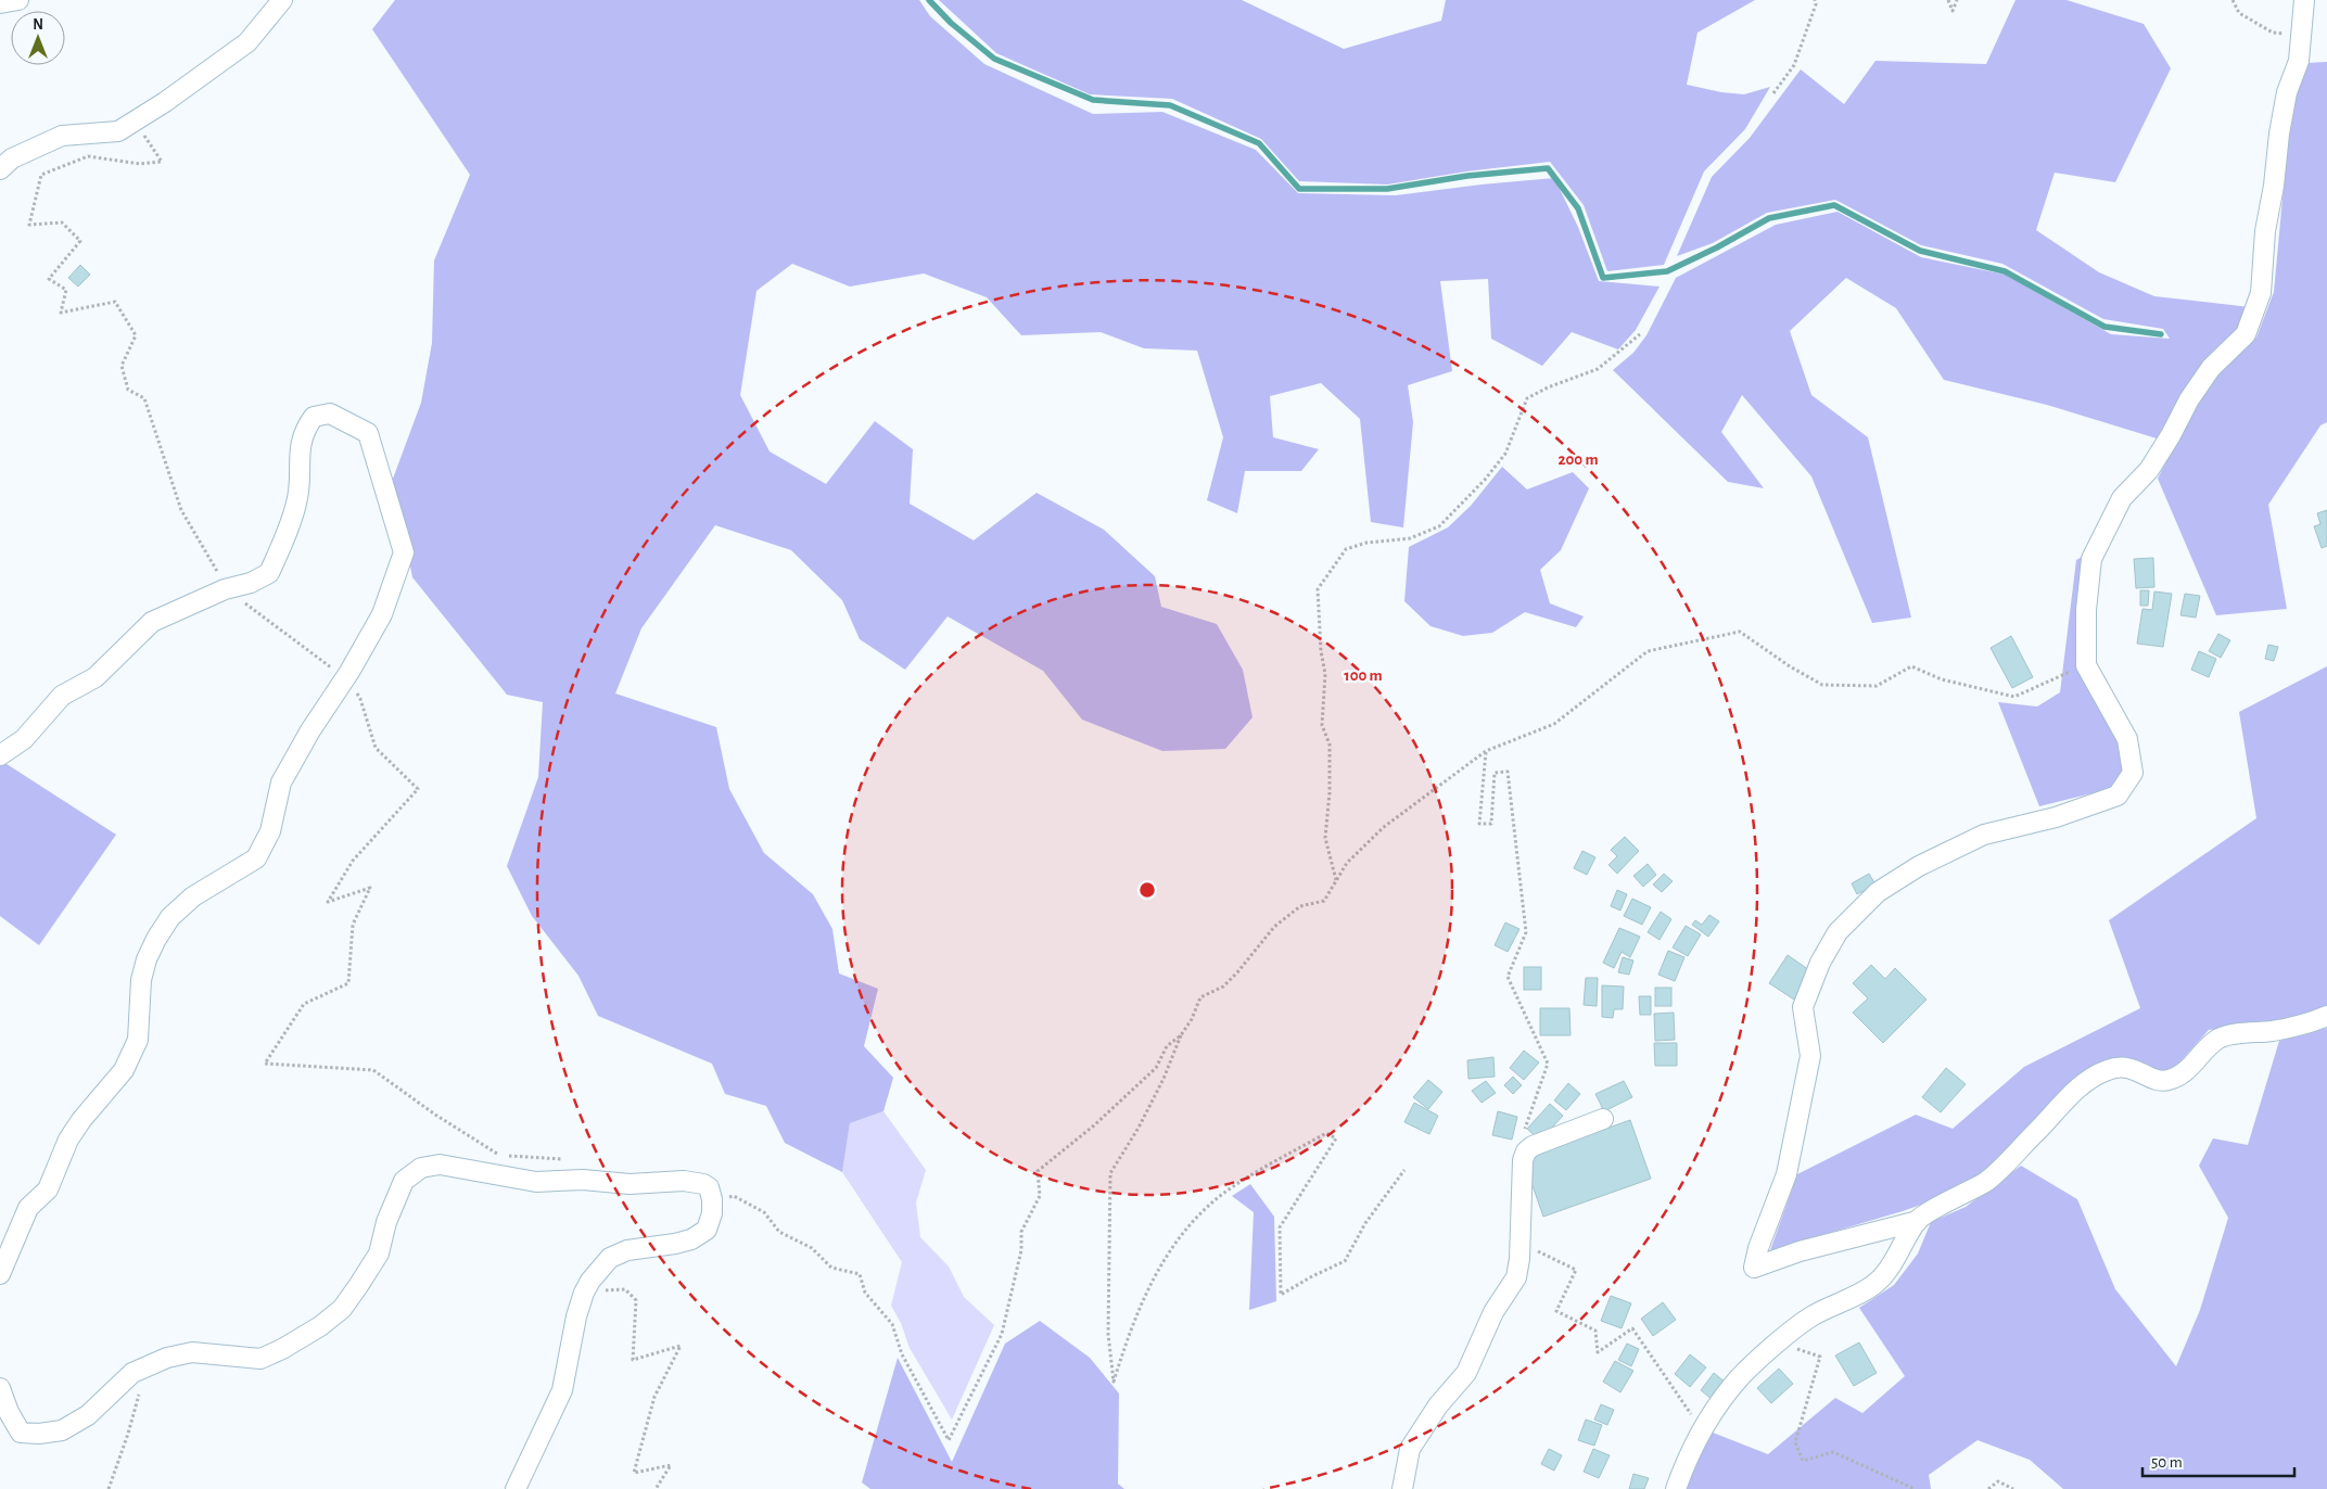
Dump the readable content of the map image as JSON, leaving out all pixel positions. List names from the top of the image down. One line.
{"scale_bar":"50 m","north":"top","rings":["200 m","100 m"]}
